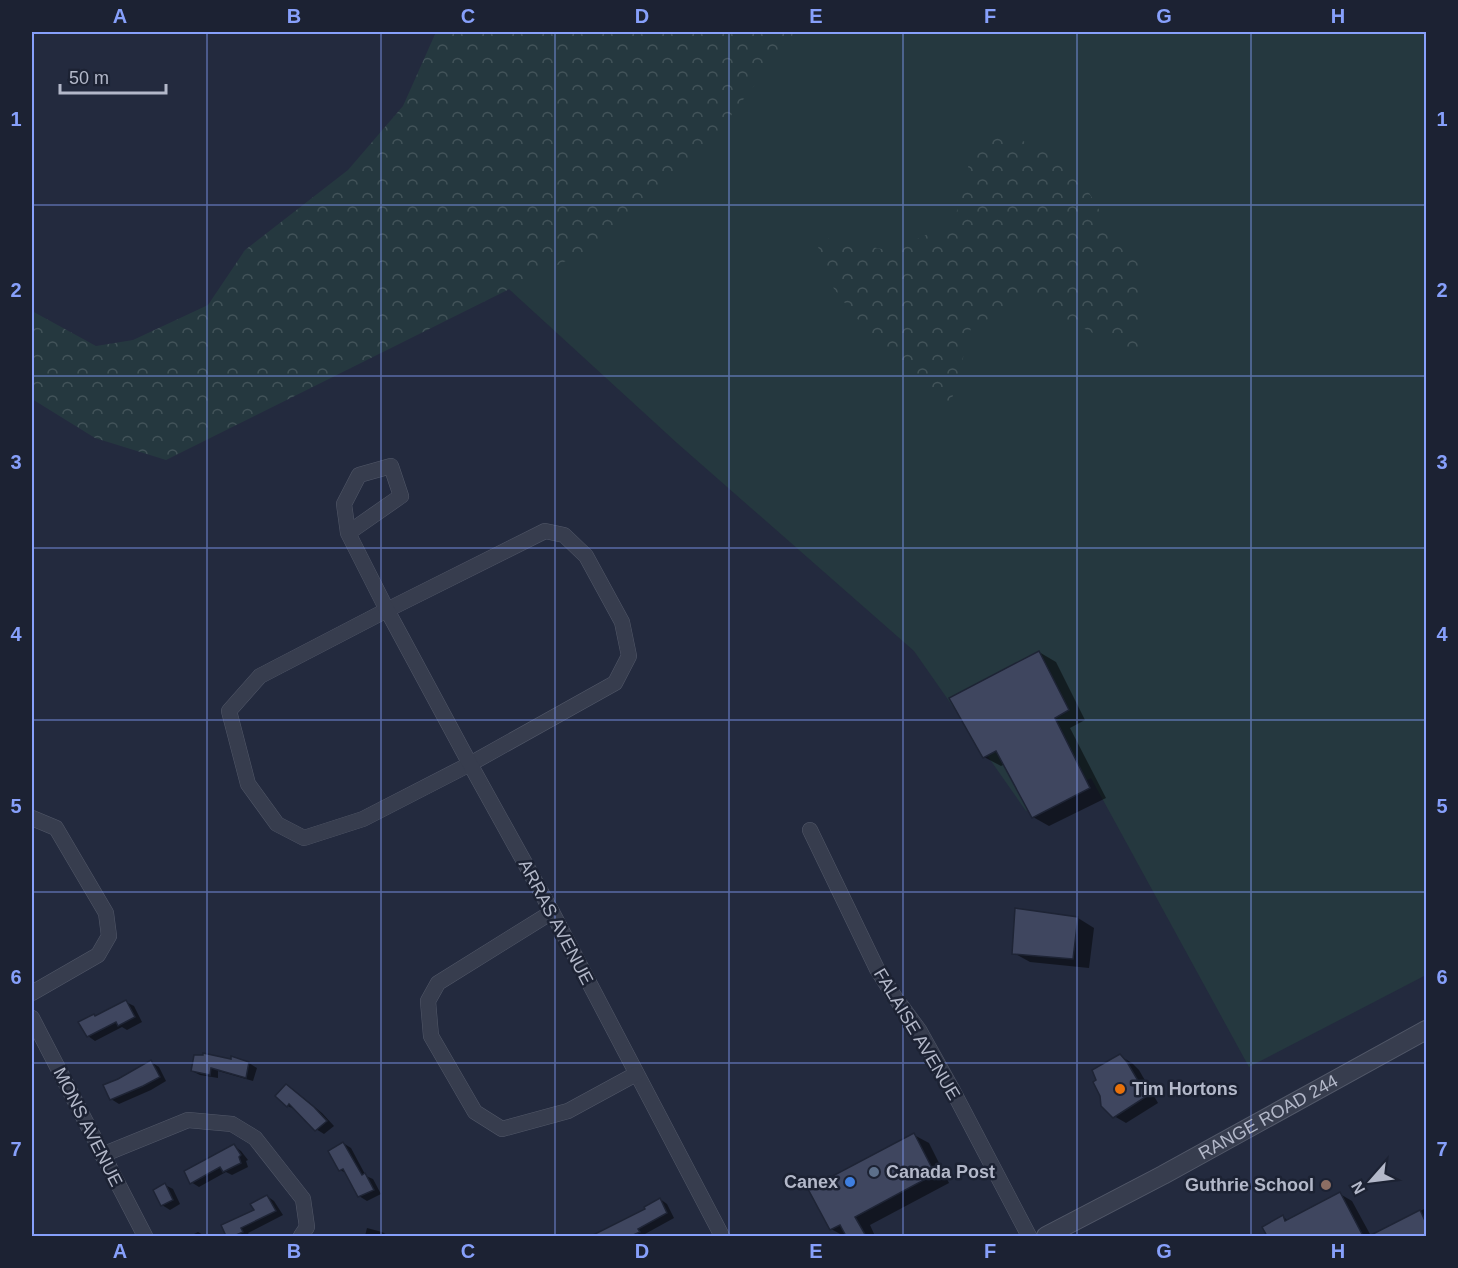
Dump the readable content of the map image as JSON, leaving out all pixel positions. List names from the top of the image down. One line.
{"streets":{"street":["ARRAS AVENUE","FALAISE AVENUE","RANGE ROAD 244","MONS AVENUE"]},"places":["Tim Hortons","Canada Post","Canex","Guthrie School"],"scale_bar":"50 m","north":"bottom left","grid":{"columns":["A","B","C","D","E","F","G","H"],"rows":["1","2","3","4","5","6","7"]}}
